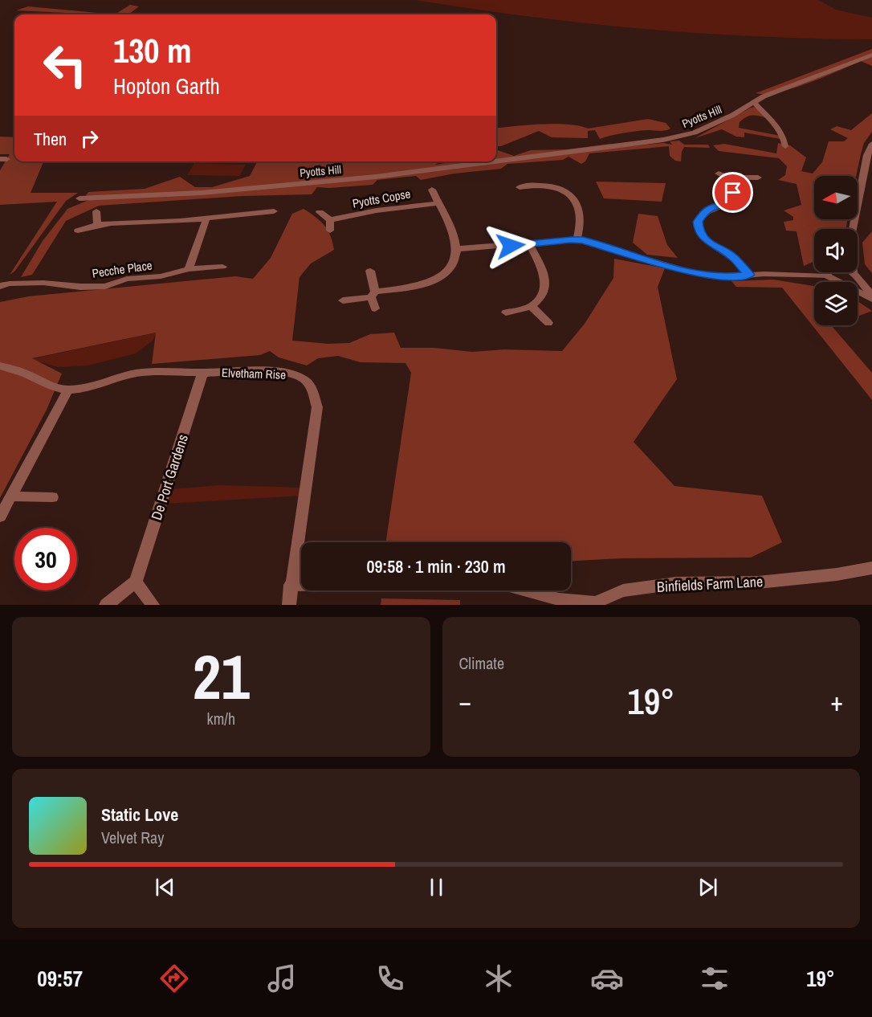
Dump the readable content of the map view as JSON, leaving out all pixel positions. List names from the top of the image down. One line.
{"streets":{"street":["Pyotts Hill","Pyotts Copse","Pecche Place","Elvetham Rise","De Port Gardens","Binfields Farm Lane"]},"crossings":[["Elvetham Rise","De Port Gardens"]],"north":"left","page":{"turn":["130 m","Hopton Garth"],"then":"Then","limit":"30","trip":"09:58 · 1 min · 230 m","tile":[["21","km/h"],"Climate"],"heat":["−","19°","+"],"song":["Static Love","Velvet Ray"],"tabs":["09:57","19°"]}}
